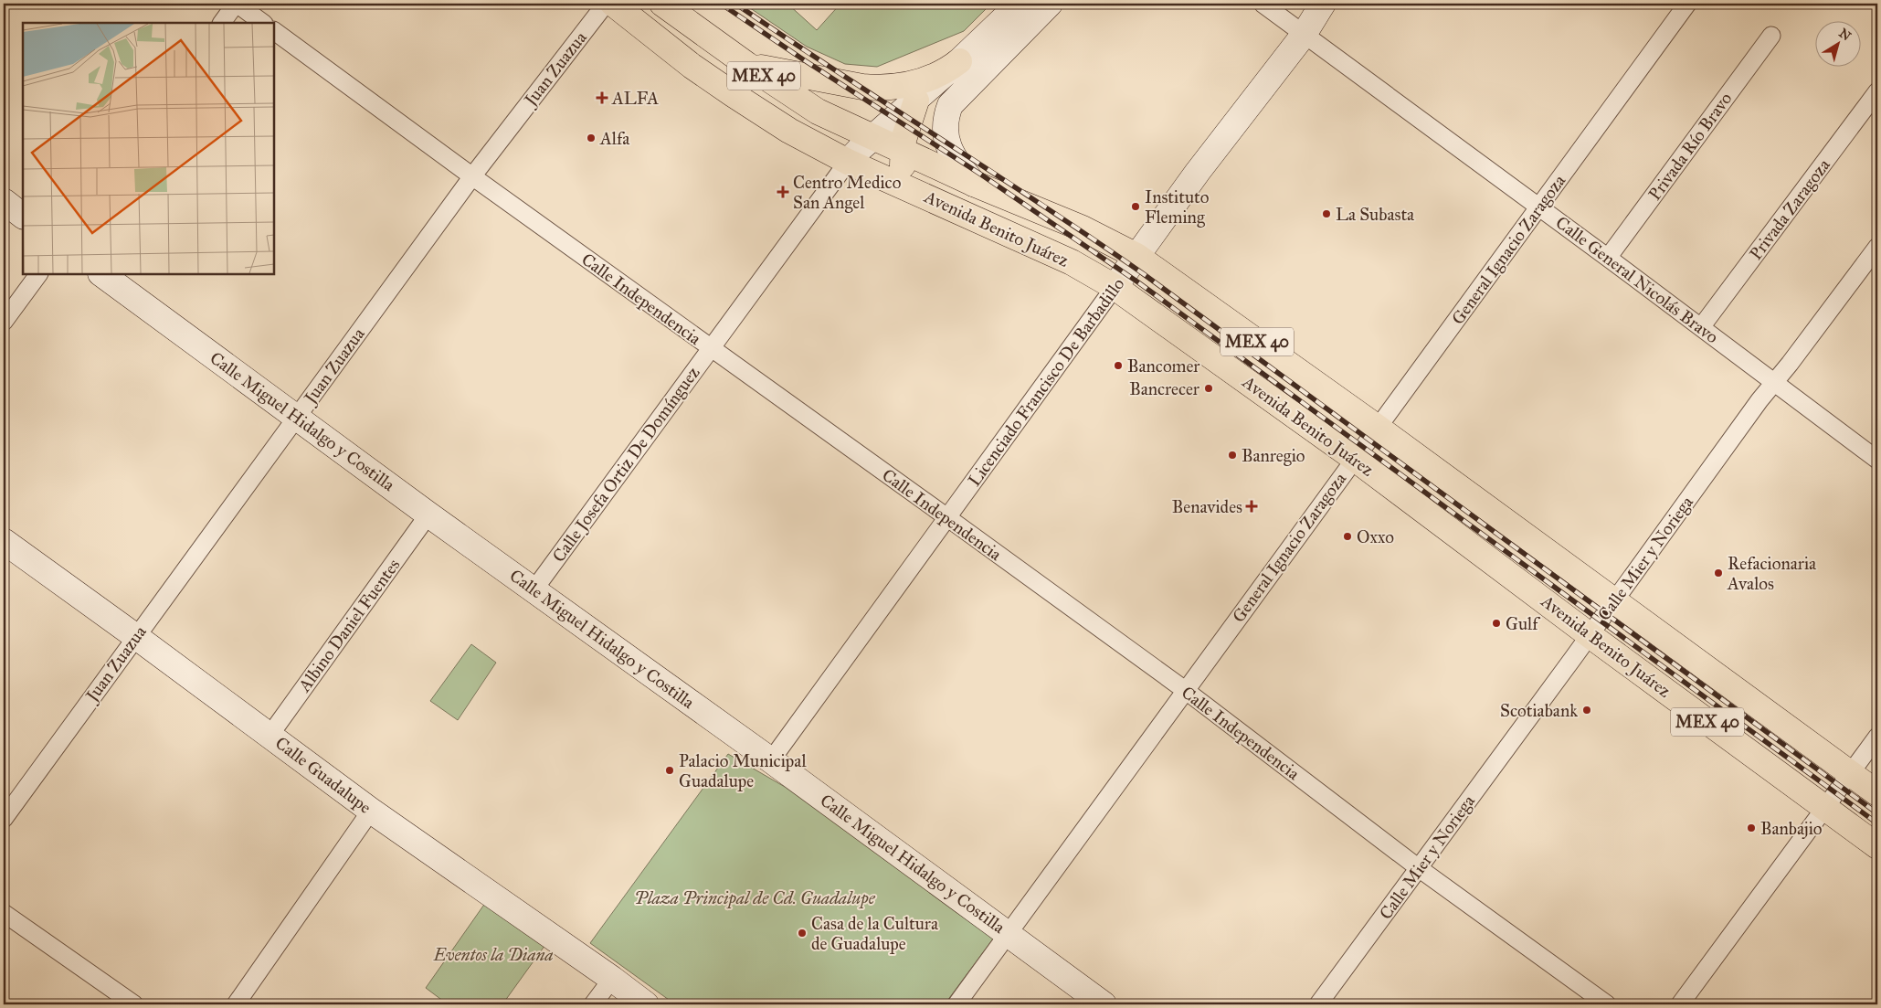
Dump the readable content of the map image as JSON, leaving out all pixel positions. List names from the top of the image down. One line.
{"streets":{"main road":["MEX 40","Avenida Benito Juárez"],"street":["Juan Zuazua","Privada Río Bravo","Privada Zaragoza","General Ignacio Zaragoza","Calle General Nicolás Bravo","Calle Independencia","Licenciado Francisco De Barbadillo","Calle Miguel Hidalgo y Costilla","Calle Josefa Ortiz De Domínguez","Calle Mier y Noriega","Albino Daniel Fuentes","Calle Guadalupe"]},"crossings":[["Juan Zuazua","Calle Independencia"],["Juan Zuazua","Calle Miguel Hidalgo y Costilla"],["Juan Zuazua","Calle Guadalupe"],["Privada Río Bravo","Calle General Nicolás Bravo"],["Privada Zaragoza","Calle General Nicolás Bravo"],["Avenida Benito Juárez","General Ignacio Zaragoza"],["Avenida Benito Juárez","Licenciado Francisco De Barbadillo"],["Avenida Benito Juárez","Calle Josefa Ortiz De Domínguez"],["Avenida Benito Juárez","Calle Mier y Noriega"],["General Ignacio Zaragoza","Calle General Nicolás Bravo"],["General Ignacio Zaragoza","Calle Independencia"],["General Ignacio Zaragoza","Calle Miguel Hidalgo y Costilla"],["Calle General Nicolás Bravo","Licenciado Francisco De Barbadillo"],["Calle General Nicolás Bravo","Calle Mier y Noriega"],["Calle Independencia","Licenciado Francisco De Barbadillo"],["Calle Independencia","Calle Josefa Ortiz De Domínguez"],["Calle Independencia","Calle Mier y Noriega"],["Licenciado Francisco De Barbadillo","Calle Miguel Hidalgo y Costilla"],["Calle Miguel Hidalgo y Costilla","Calle Josefa Ortiz De Domínguez"],["Calle Miguel Hidalgo y Costilla","Albino Daniel Fuentes"],["Albino Daniel Fuentes","Calle Guadalupe"]],"parks":["Plaza Principal de Cd. Guadalupe","Eventos la Diana"],"places":{"health":["ALFA","Centro Medico San Angel","Benavides"],"other":["Alfa","Instituto Fleming","La Subasta","Bancomer","Bancrecer","Banregio","Oxxo","Refacionaria Avalos","Gulf","Scotiabank","Palacio Municipal Guadalupe","Banbajio","Casa de la Cultura de Guadalupe"]},"north":"top right"}
